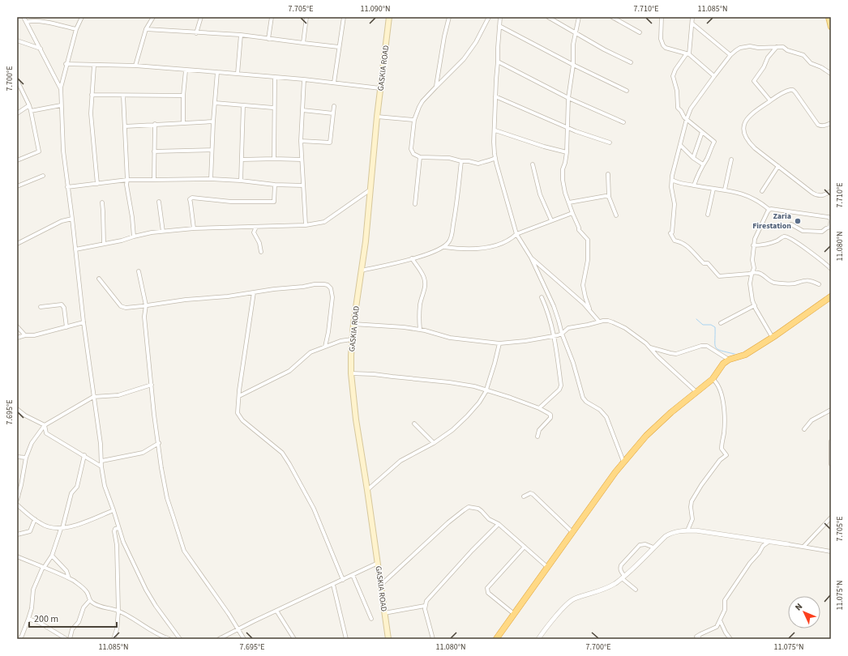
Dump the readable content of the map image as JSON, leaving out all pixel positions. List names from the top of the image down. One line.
{"streets":{"main road":["GASKIA ROAD"]},"places":["Zaria Firestation"],"scale_bar":"200 m","north":"top left","coordinates":["7.705°E","11.090°N","7.710°E","11.085°N","7.700°E","11.080°N","7.695°E","11.075°N"]}
